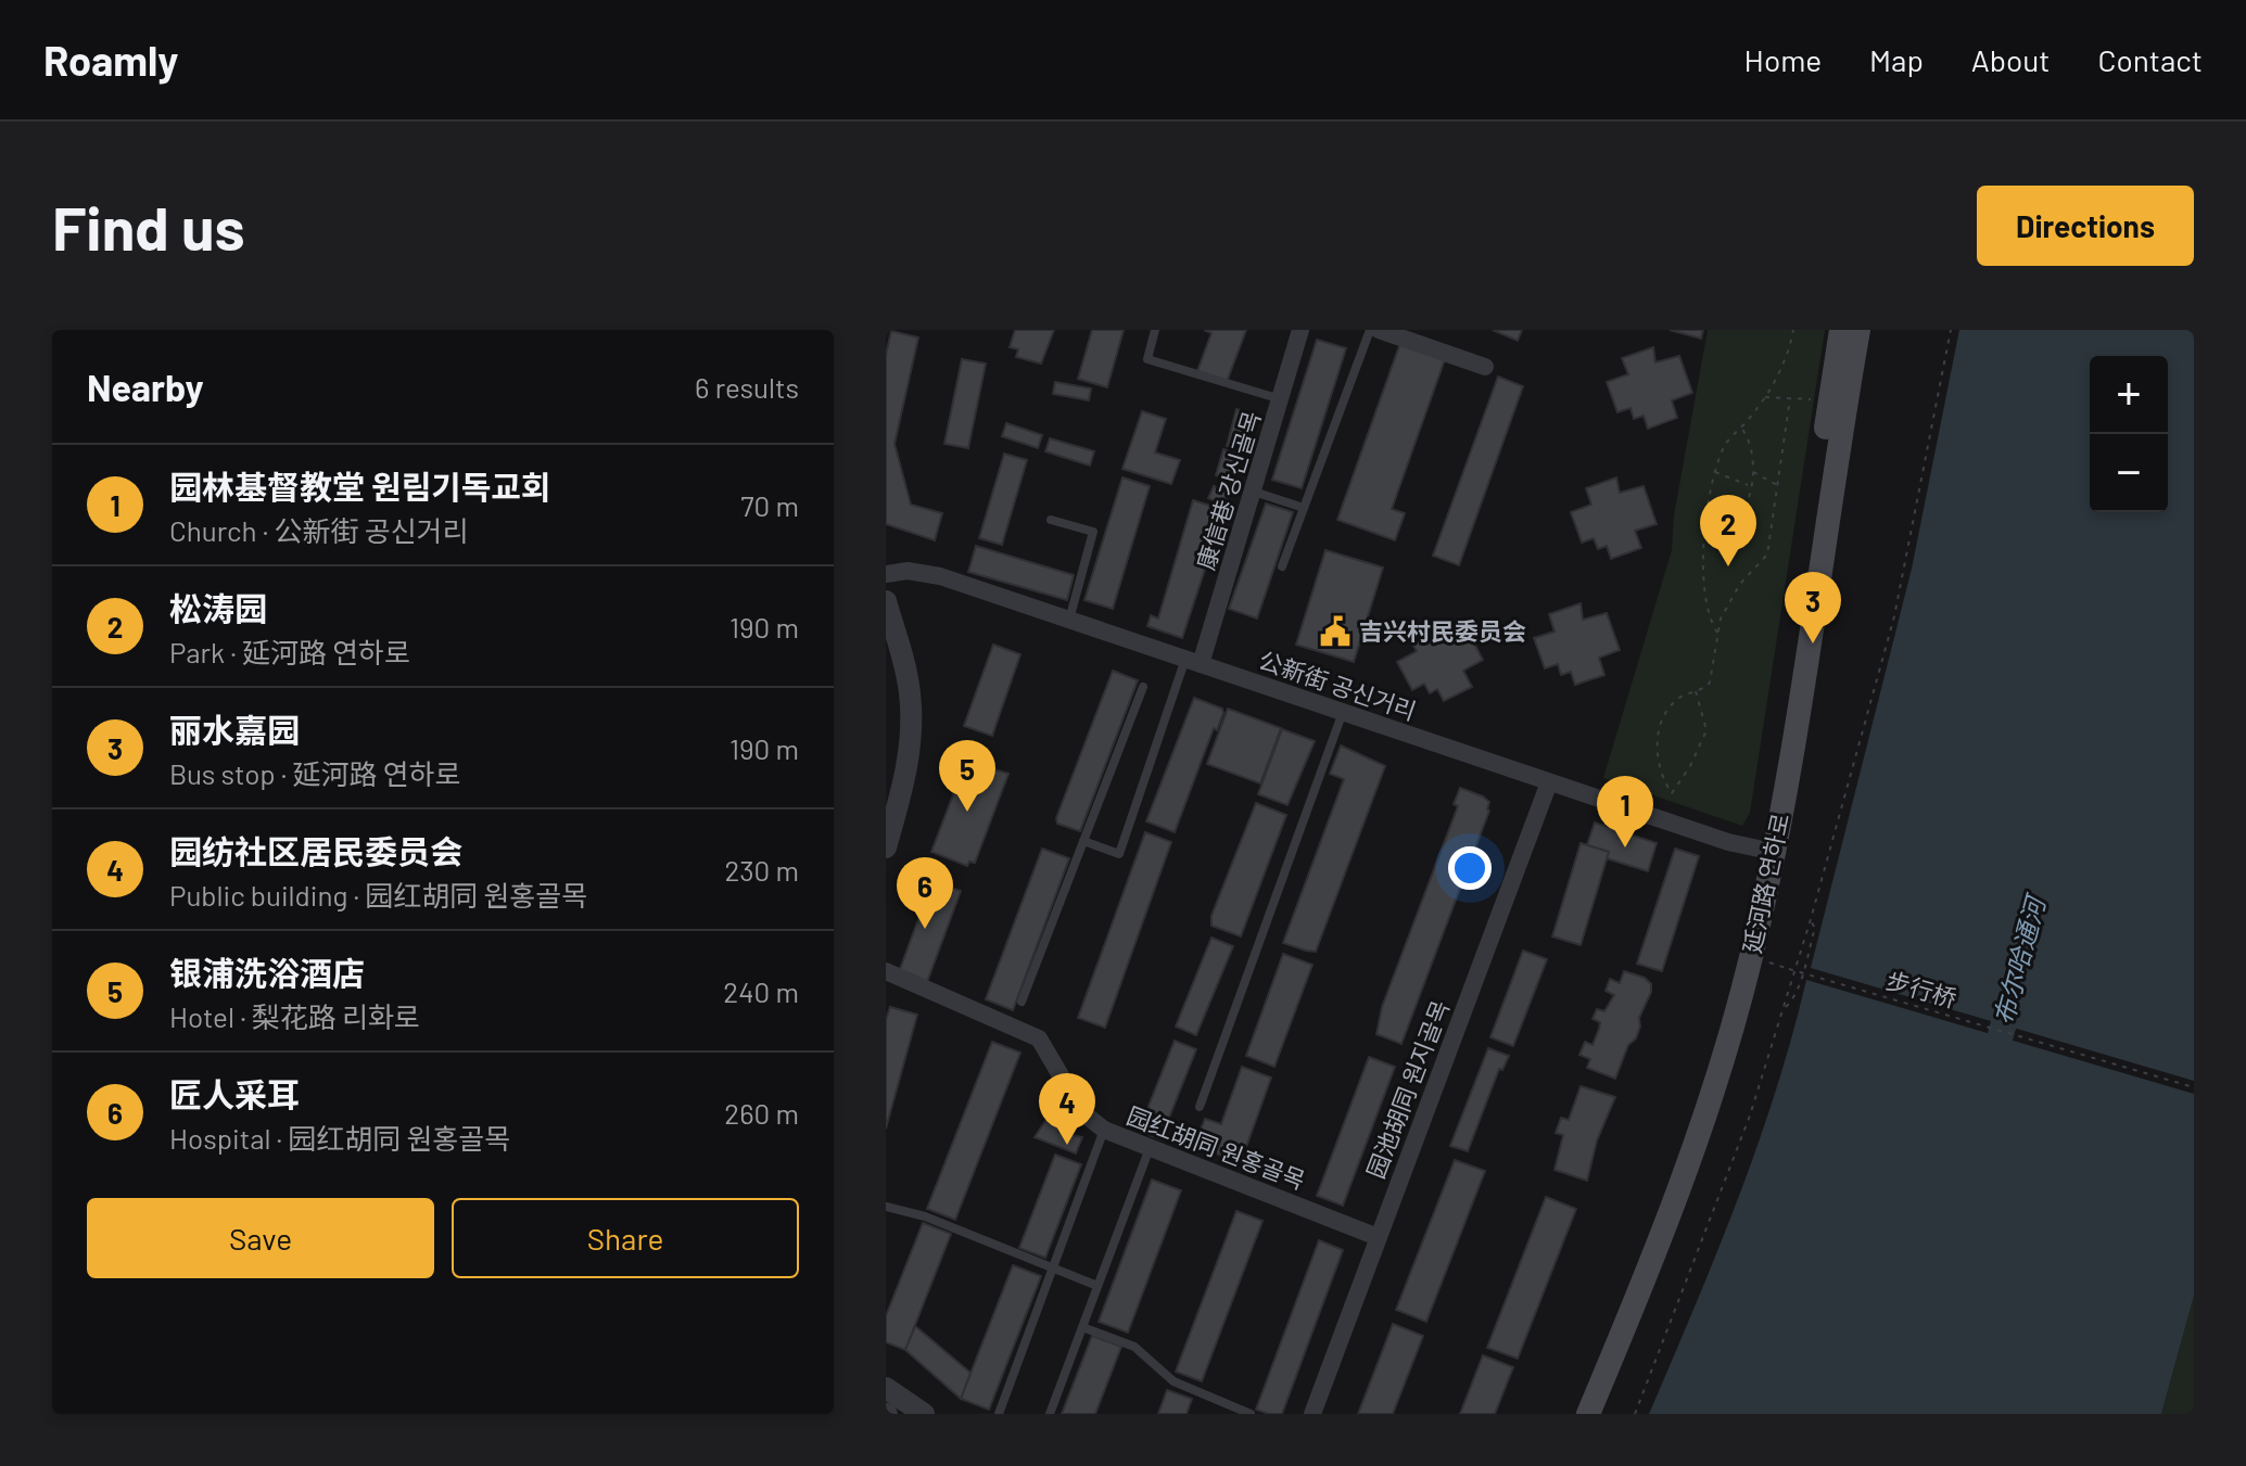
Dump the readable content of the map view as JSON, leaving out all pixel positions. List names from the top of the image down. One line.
{"streets":{"main road":["延河路 연하로"],"street":["康信巷 강신골목","公新街 공신거리","园池胡同 원지골목","园红胡同 원홍골목"],"path":["步行桥"]},"crossings":[["康信巷 강신골목","公新街 공신거리"],["公新街 공신거리","延河路 연하로"],["公新街 공신거리","园池胡同 원지골목"],["园池胡同 원지골목","园红胡同 원홍골목"]],"water":["布尔哈通河"],"places":{"public building":["吉兴村民委员会"]},"page":{"header":"Roamly","nav":["Home","Map","About","Contact"],"buttons":["Directions",["Save","Share"]],"title":"Find us","heading":["Nearby","6 results"],"map_buttons":["+","−"],"list":[{"mark":"1","name":"园林基督教堂 원림기독교회","note":"Church · 公新街 공신거리","value":"70 m"},{"mark":"2","name":"松涛园","note":"Park · 延河路 연하로","value":"190 m"},{"mark":"3","name":"丽水嘉园","note":"Bus stop · 延河路 연하로","value":"190 m"},{"mark":"4","name":"园纺社区居民委员会","note":"Public building · 园红胡同 원홍골목","value":"230 m"},{"mark":"5","name":"银浦洗浴酒店","note":"Hotel · 梨花路 리화로","value":"240 m"},{"mark":"6","name":"匠人采耳","note":"Hospital · 园红胡同 원홍골목","value":"260 m"}],"pins":["2","3","5","1","6","4"]}}
